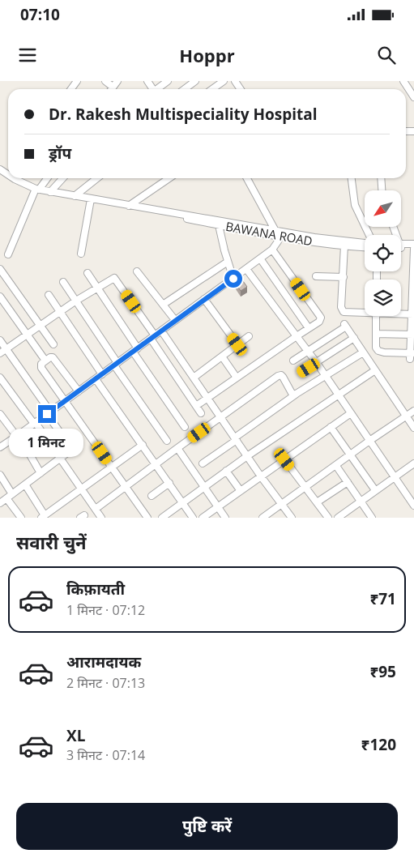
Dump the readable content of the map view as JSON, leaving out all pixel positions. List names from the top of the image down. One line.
{"streets":{"street":["BAWANA ROAD"]},"north":"bottom left","page":{"status":"07:10","header":"Hoppr","banner":["Dr. Rakesh Multispeciality Hospital","ड्रॉप"],"bubble":"1 मिनट","heading":"सवारी चुनें","list":[{"name":"किफ़ायती","note":"1 मिनट · 07:12","value":"₹71"},{"name":"आरामदायक","note":"2 मिनट · 07:13","value":"₹95"},{"name":"XL","note":"3 मिनट · 07:14","value":"₹120"}],"buttons":"पुष्टि करें"}}
